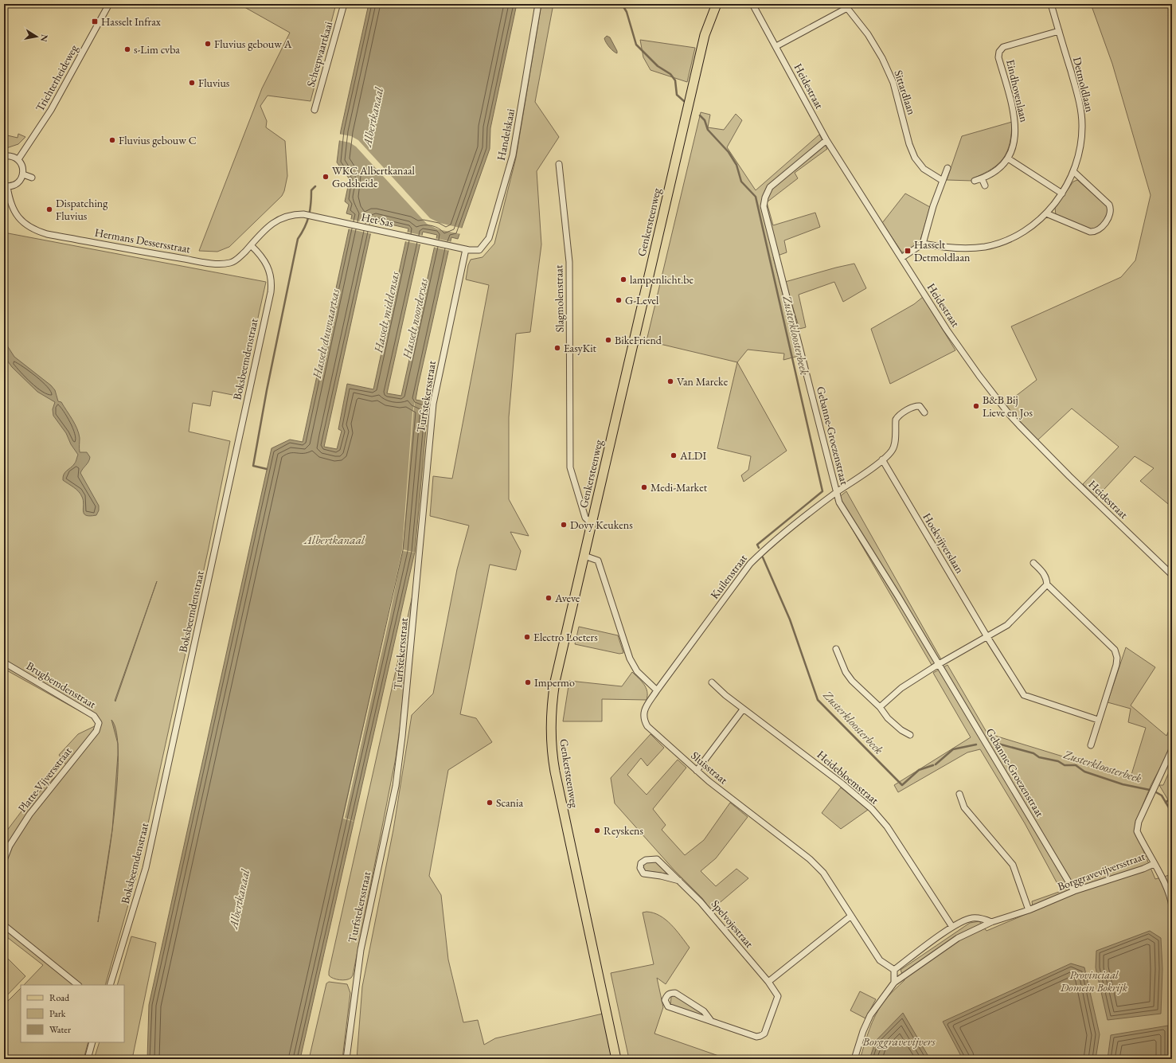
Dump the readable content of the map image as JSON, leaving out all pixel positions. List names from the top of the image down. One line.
{"streets":{"main road":["Genkersteenweg"],"street":["Scheepvaartkaai","Trichterheideweg","Detmoldlaan","Heidestraat","Eindhovenlaan","Sittardlaan","Handelskaai","Het Sas","Hermans Dessersstraat","Slagmolenstraat","Boksbeemdenstraat","Turfstekersstraat","Gebanne-Groezenstraat","Hoekvijverslaan","Kuilenstraat","Brugbemdenstraat","Sluisstraat","Heidebloemstraat","Platte-Vijversstraat","Borggravevijversstraat","Spelvojestraat"]},"crossings":[["Detmoldlaan","Eindhovenlaan"],["Heidestraat","Sittardlaan"],["Heidestraat","Gebanne-Groezenstraat"],["Handelskaai","Het Sas"],["Handelskaai","Turfstekersstraat"],["Het Sas","Hermans Dessersstraat"],["Het Sas","Turfstekersstraat"],["Genkersteenweg","Slagmolenstraat"],["Hermans Dessersstraat","Boksbeemdenstraat"],["Gebanne-Groezenstraat","Kuilenstraat"],["Gebanne-Groezenstraat","Borggravevijversstraat"],["Kuilenstraat","Sluisstraat"],["Brugbemdenstraat","Platte-Vijversstraat"]],"water":["Albertkanaal","Hasselt middensas","Hasselt noordersas","Hasselt duwvaartsas","Zusterkloosterbeek","Borggravevijvers"],"parks":["Provinciaal Domein Bokrijk"],"places":{"transit":["Hasselt Infrax","Hasselt Detmoldlaan"],"other":["Fluvius gebouw A","s-Lim cvba","Fluvius","Fluvius gebouw C","WKC Albertkanaal Godsheide","Dispatching Fluvius","lampenlicht.be","G-Level","BikeFriend","EasyKit","Van Marcke","B&B Bij Lieve en Jos","ALDI","Medi-Market","Dovy Keukens","Aveve","Electro Loeters","Impermo","Scania","Reyskens"]},"legend":["Road","Park","Water"],"north":"right"}
